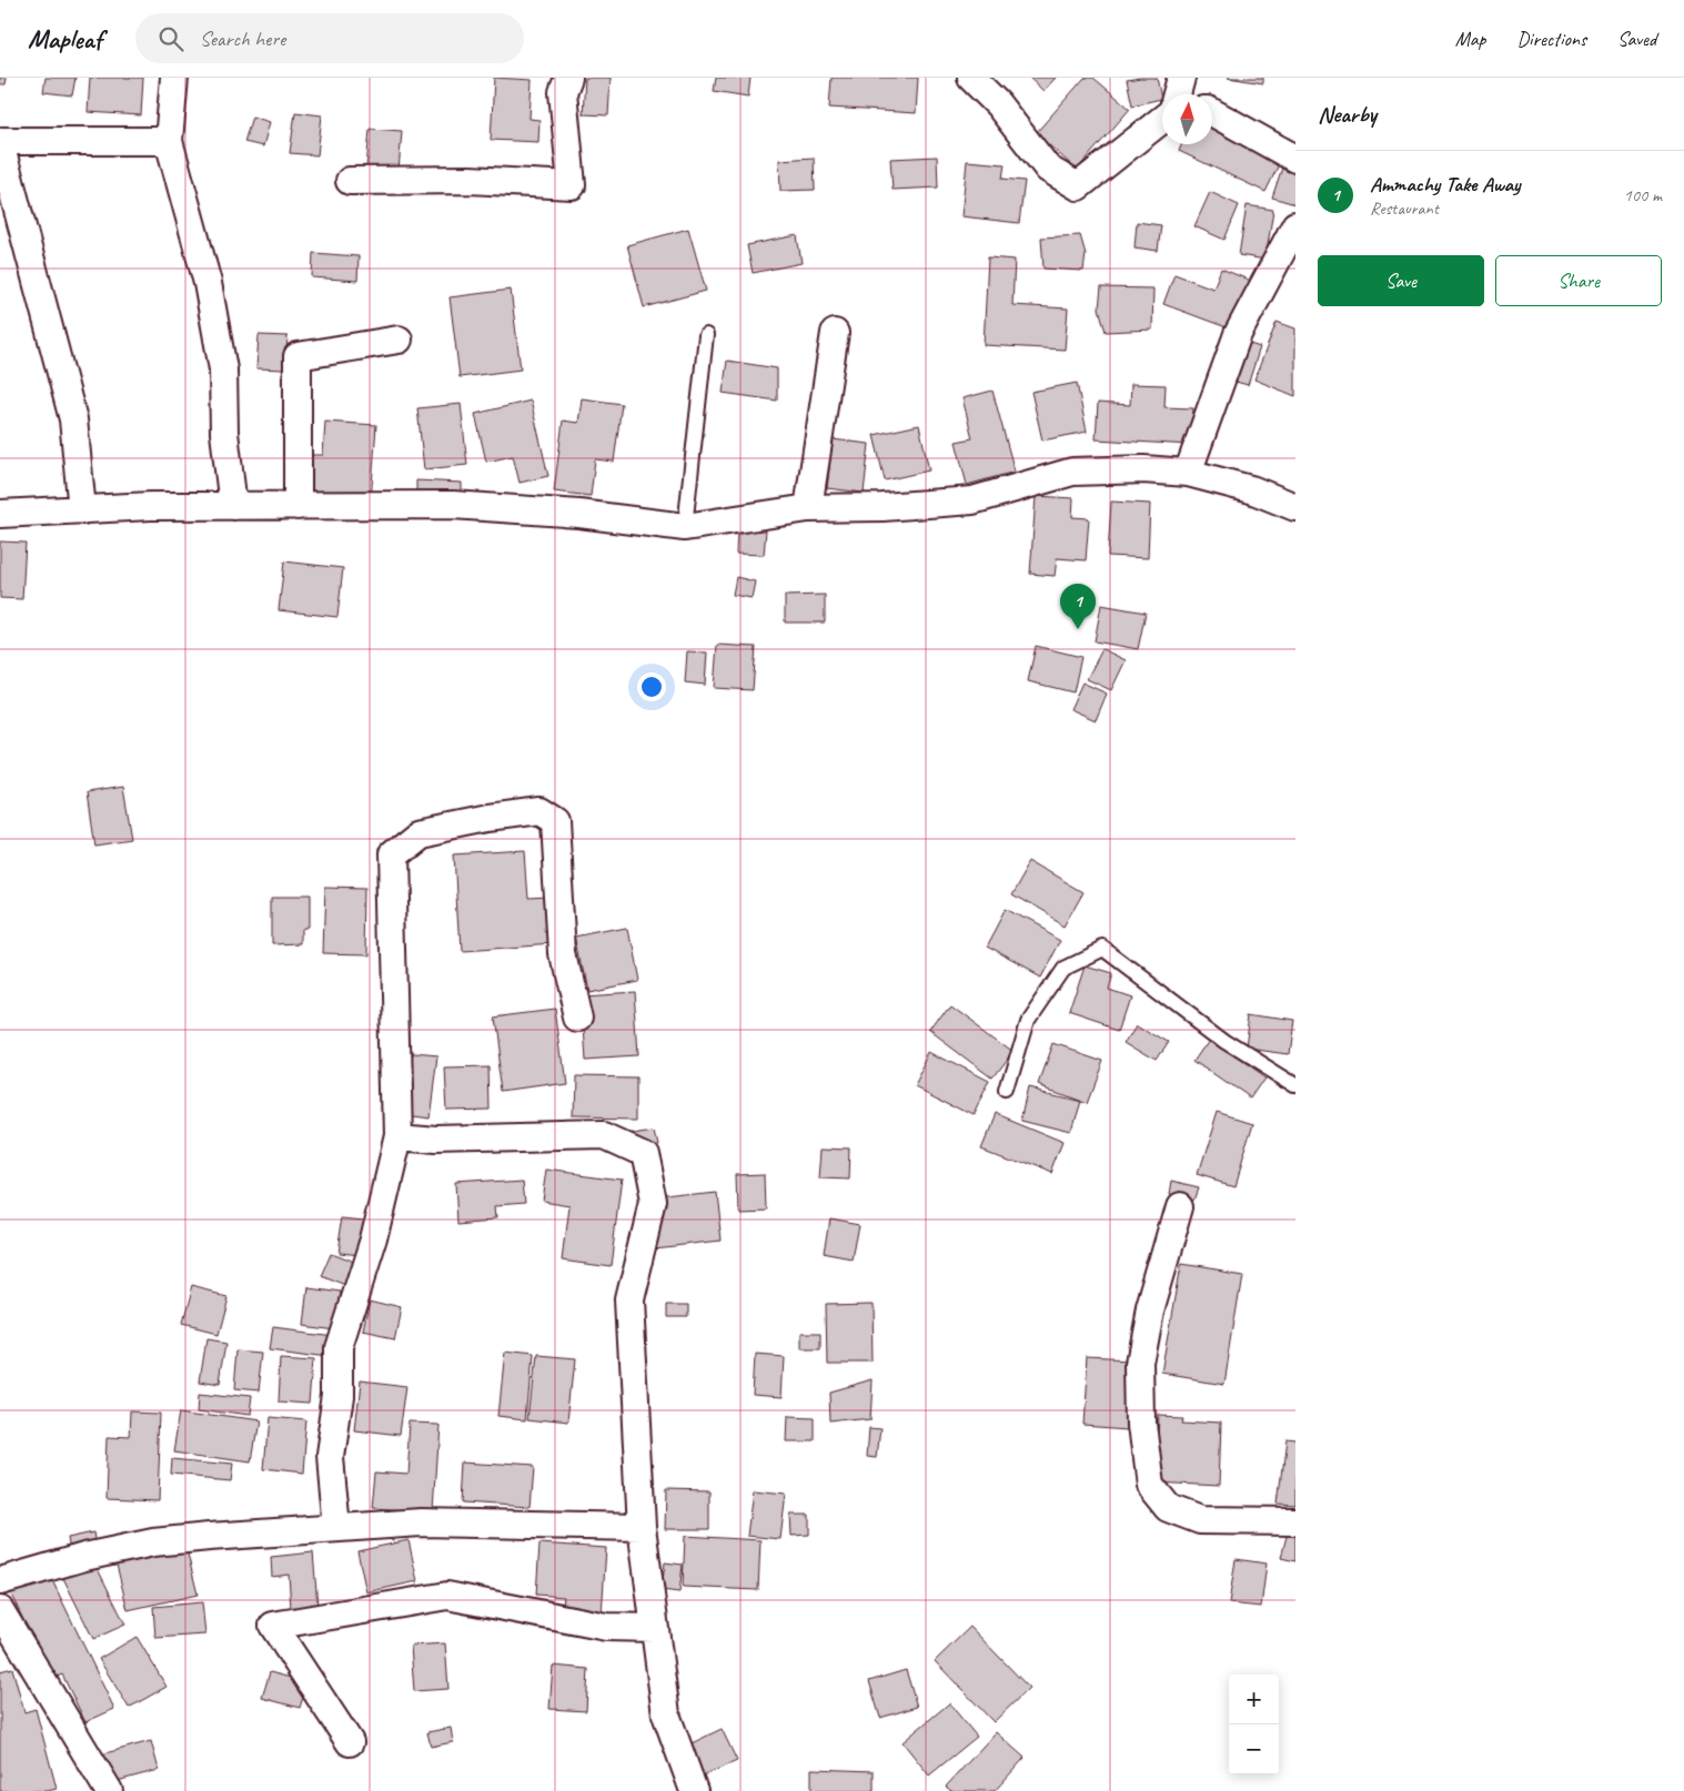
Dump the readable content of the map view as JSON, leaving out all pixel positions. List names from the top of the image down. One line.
{"north":"top","page":{"header":"Mapleaf","search":"Search here","nav":["Map","Directions","Saved"],"heading":"Nearby","list":[{"mark":"1","name":"Ammachy Take Away","note":"Restaurant","value":"100 m"}],"buttons":["Save","Share"],"pins":"1","map_buttons":["+","−"]}}
